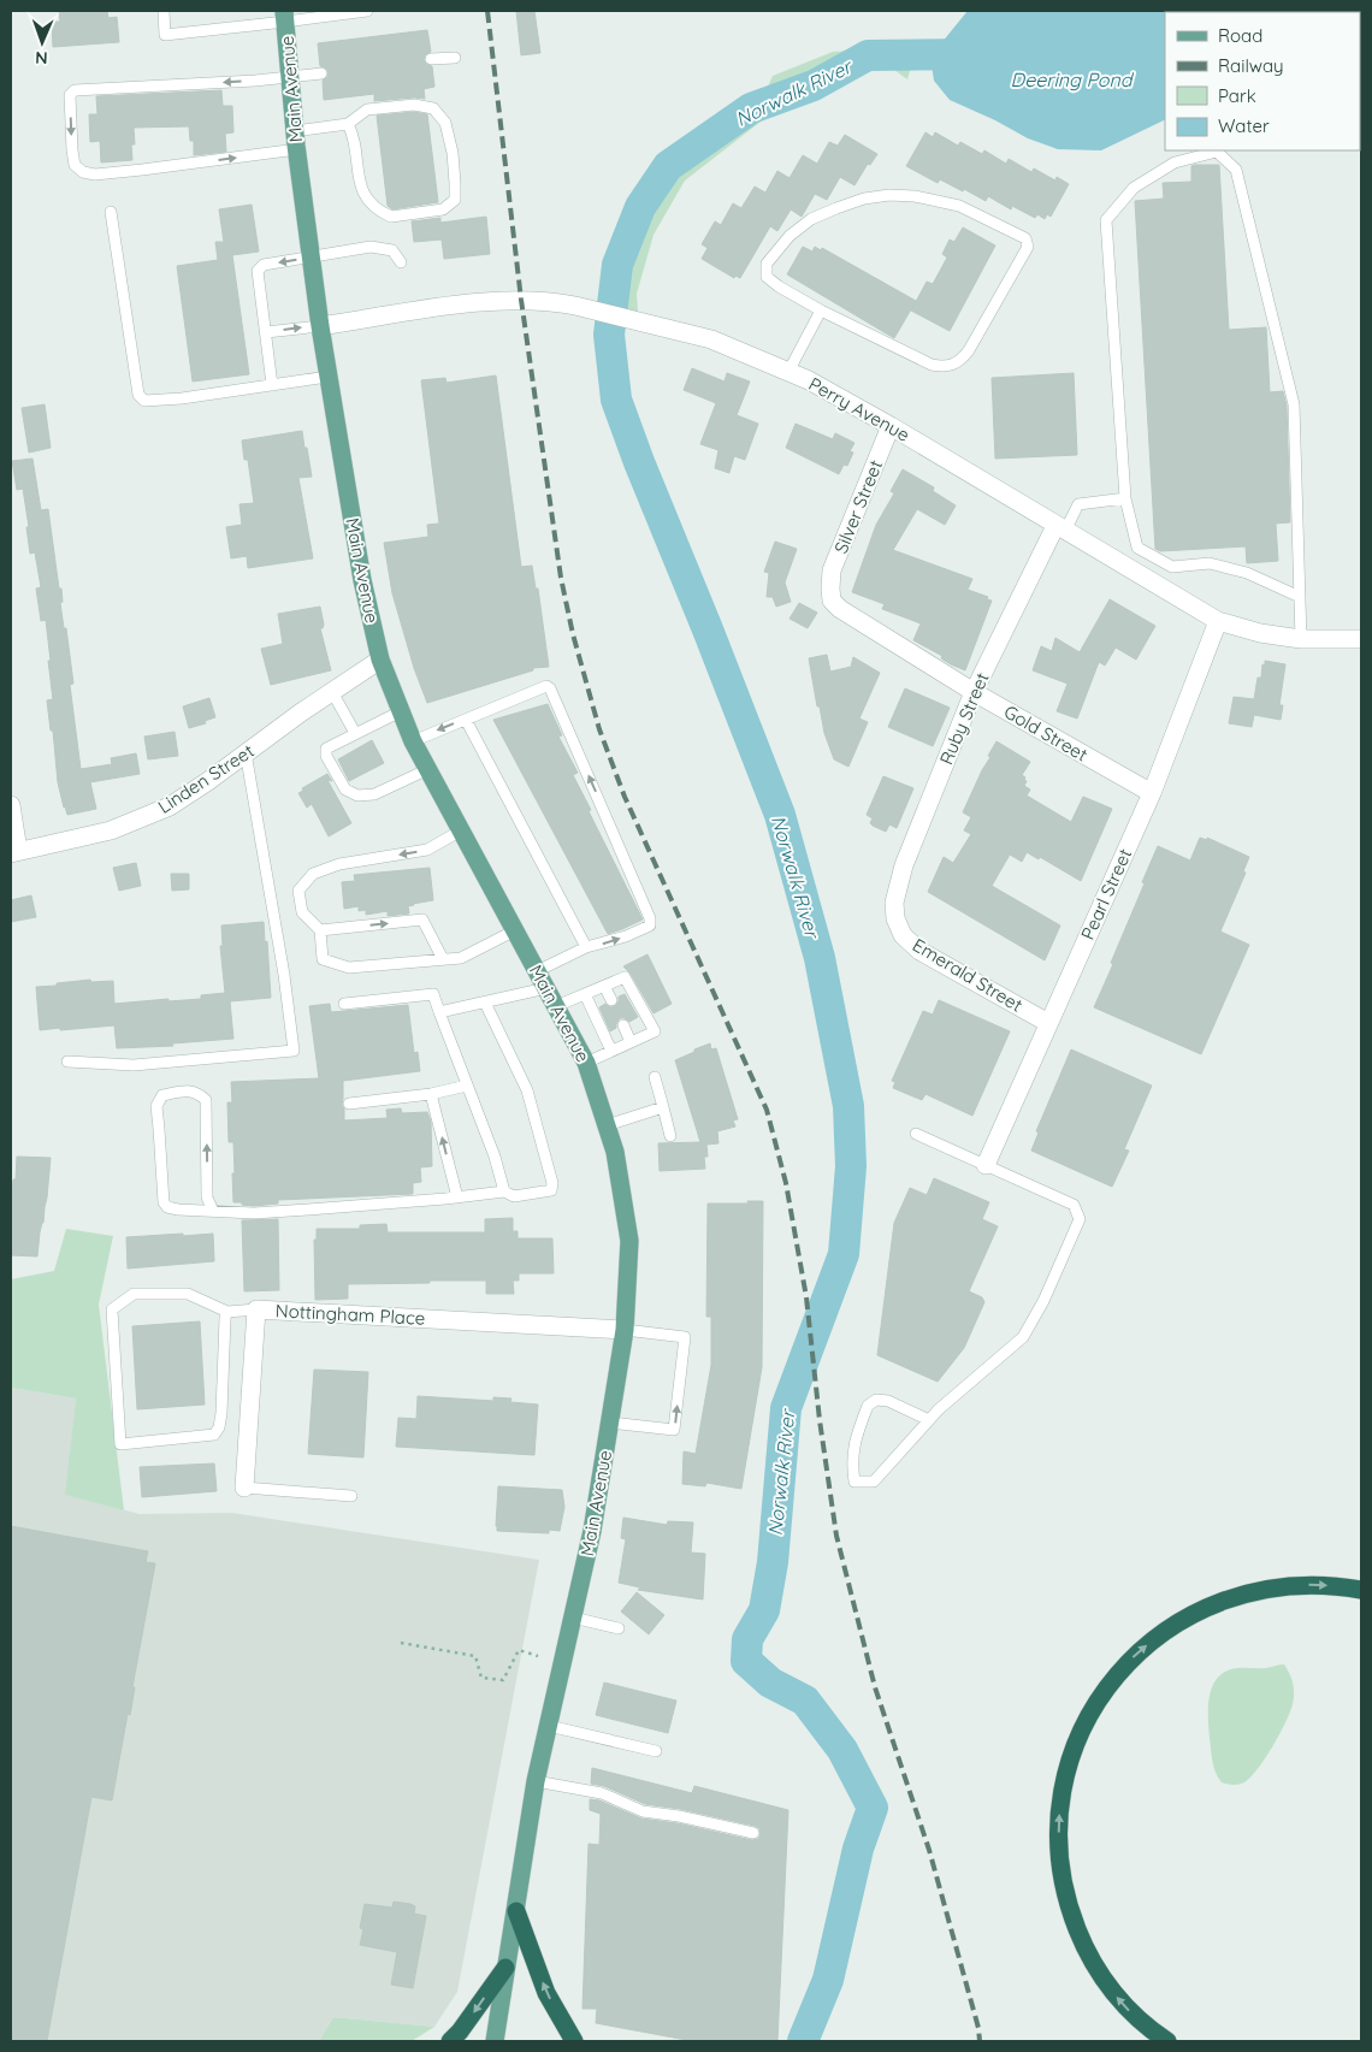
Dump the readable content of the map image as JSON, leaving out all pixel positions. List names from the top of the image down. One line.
{"streets":{"main road":["Main Avenue"],"street":["Perry Avenue","Silver Street","Ruby Street","Gold Street","Linden Street","Pearl Street","Emerald Street","Nottingham Place"]},"crossings":[["Main Avenue","Perry Avenue"],["Main Avenue","Linden Street"],["Main Avenue","Nottingham Place"],["Perry Avenue","Silver Street"],["Perry Avenue","Ruby Street"],["Perry Avenue","Pearl Street"],["Silver Street","Gold Street"],["Ruby Street","Gold Street"],["Ruby Street","Emerald Street"],["Gold Street","Pearl Street"],["Pearl Street","Emerald Street"]],"water":["Deering Pond","Norwalk River"],"legend":["Road","Railway","Park","Water"],"north":"bottom"}
